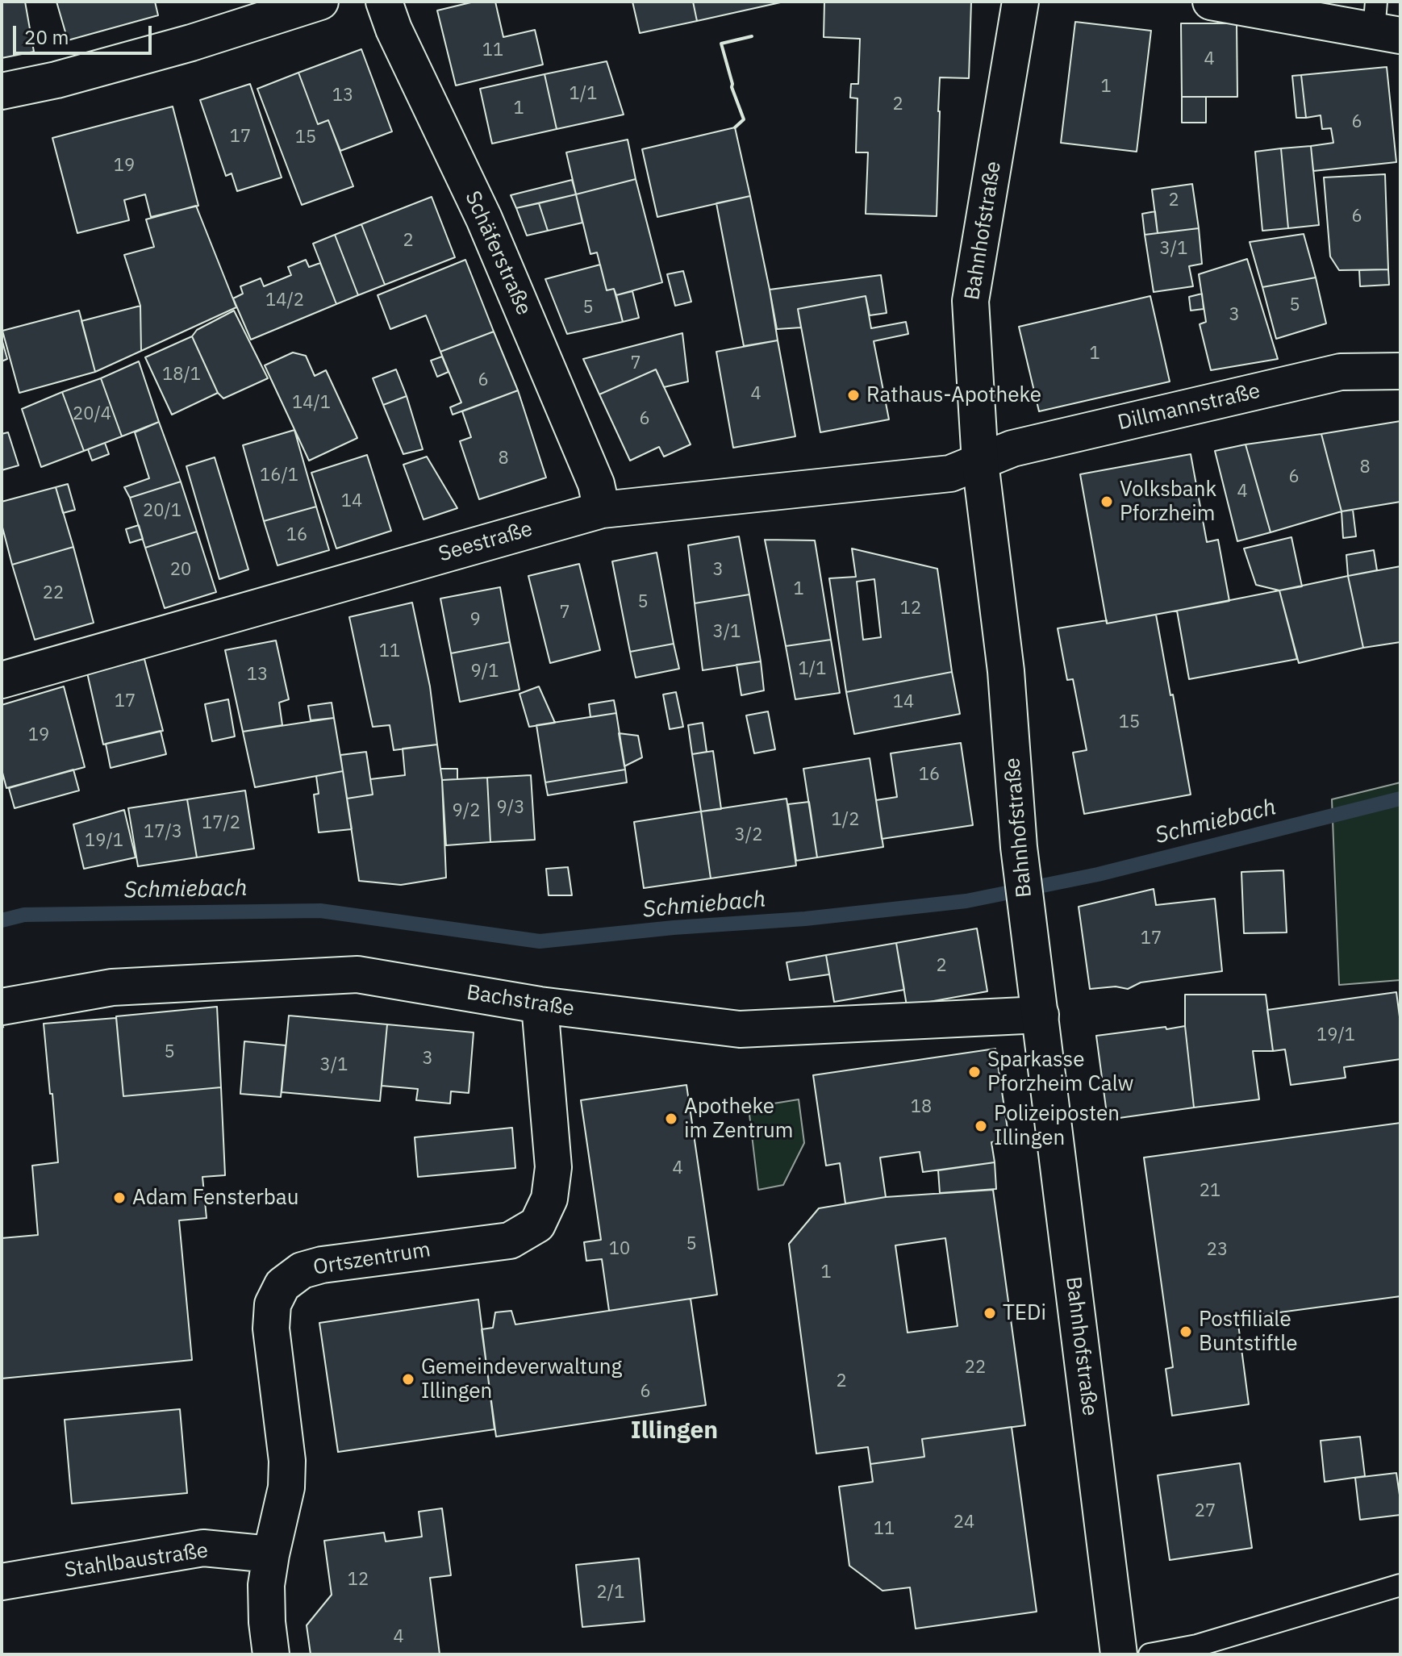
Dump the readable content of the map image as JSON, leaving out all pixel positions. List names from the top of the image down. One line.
{"streets":{"street":["Bahnhofstraße","Schäferstraße","Dillmannstraße","Seestraße","Bachstraße","Ortszentrum","Stahlbaustraße"]},"crossings":[["Bahnhofstraße","Dillmannstraße"],["Bahnhofstraße","Seestraße"],["Bahnhofstraße","Bachstraße"],["Schäferstraße","Seestraße"],["Dillmannstraße","Seestraße"],["Bachstraße","Ortszentrum"],["Ortszentrum","Stahlbaustraße"]],"districts":["Illingen"],"water":["Schmiebach"],"places":["Rathaus-Apotheke","Volksbank Pforzheim","Sparkasse Pforzheim Calw","Apotheke im Zentrum","Polizeiposten Illingen","Adam Fensterbau","TEDi","Postfiliale Buntstiftle","Gemeindeverwaltung Illingen"],"house_numbers":["11","4","1","1/1","13","2","1","6","17","15","19","2","6","2","3/1","14/2","5","5","3","1","7","18/1","6","4","14/1","20/4","6","8","8","16/1","6","4","14","20/1","16","20","3","1","22","5","12","7","9","3/1","11","1/1","9/1","13","17","14","15","19","16","9/3","9/2","1/2","17/2","17/3","3/2","19/1","17","2","19/1","5","3","3/1","18","4","21","5","10","23","1","22","2","6","27","24","11","12","2/1","4"],"scale_bar":"20 m"}
